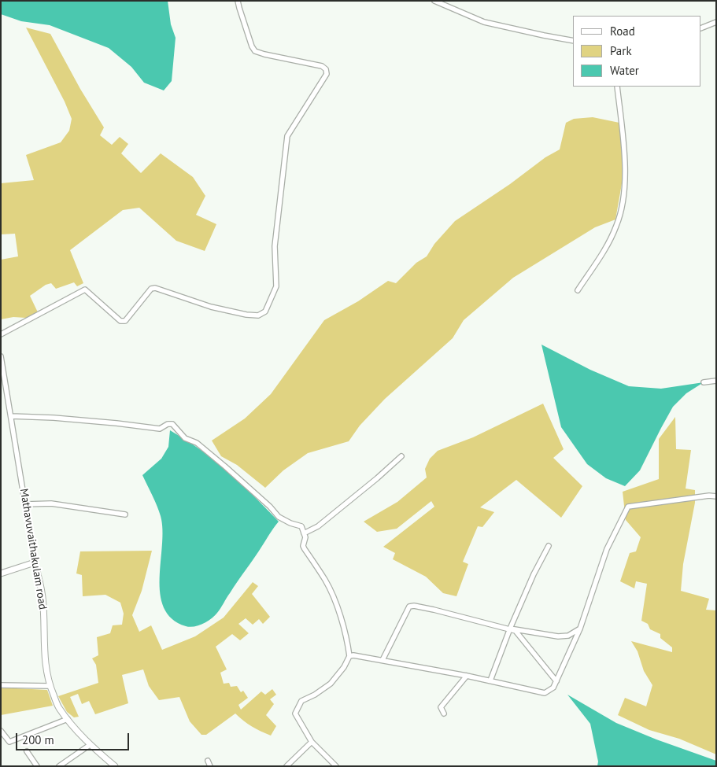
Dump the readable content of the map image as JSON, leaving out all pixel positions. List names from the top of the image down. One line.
{"streets":{"street":["Mathavuvaithakulam road"]},"legend":["Road","Park","Water"],"scale_bar":"200 m"}
